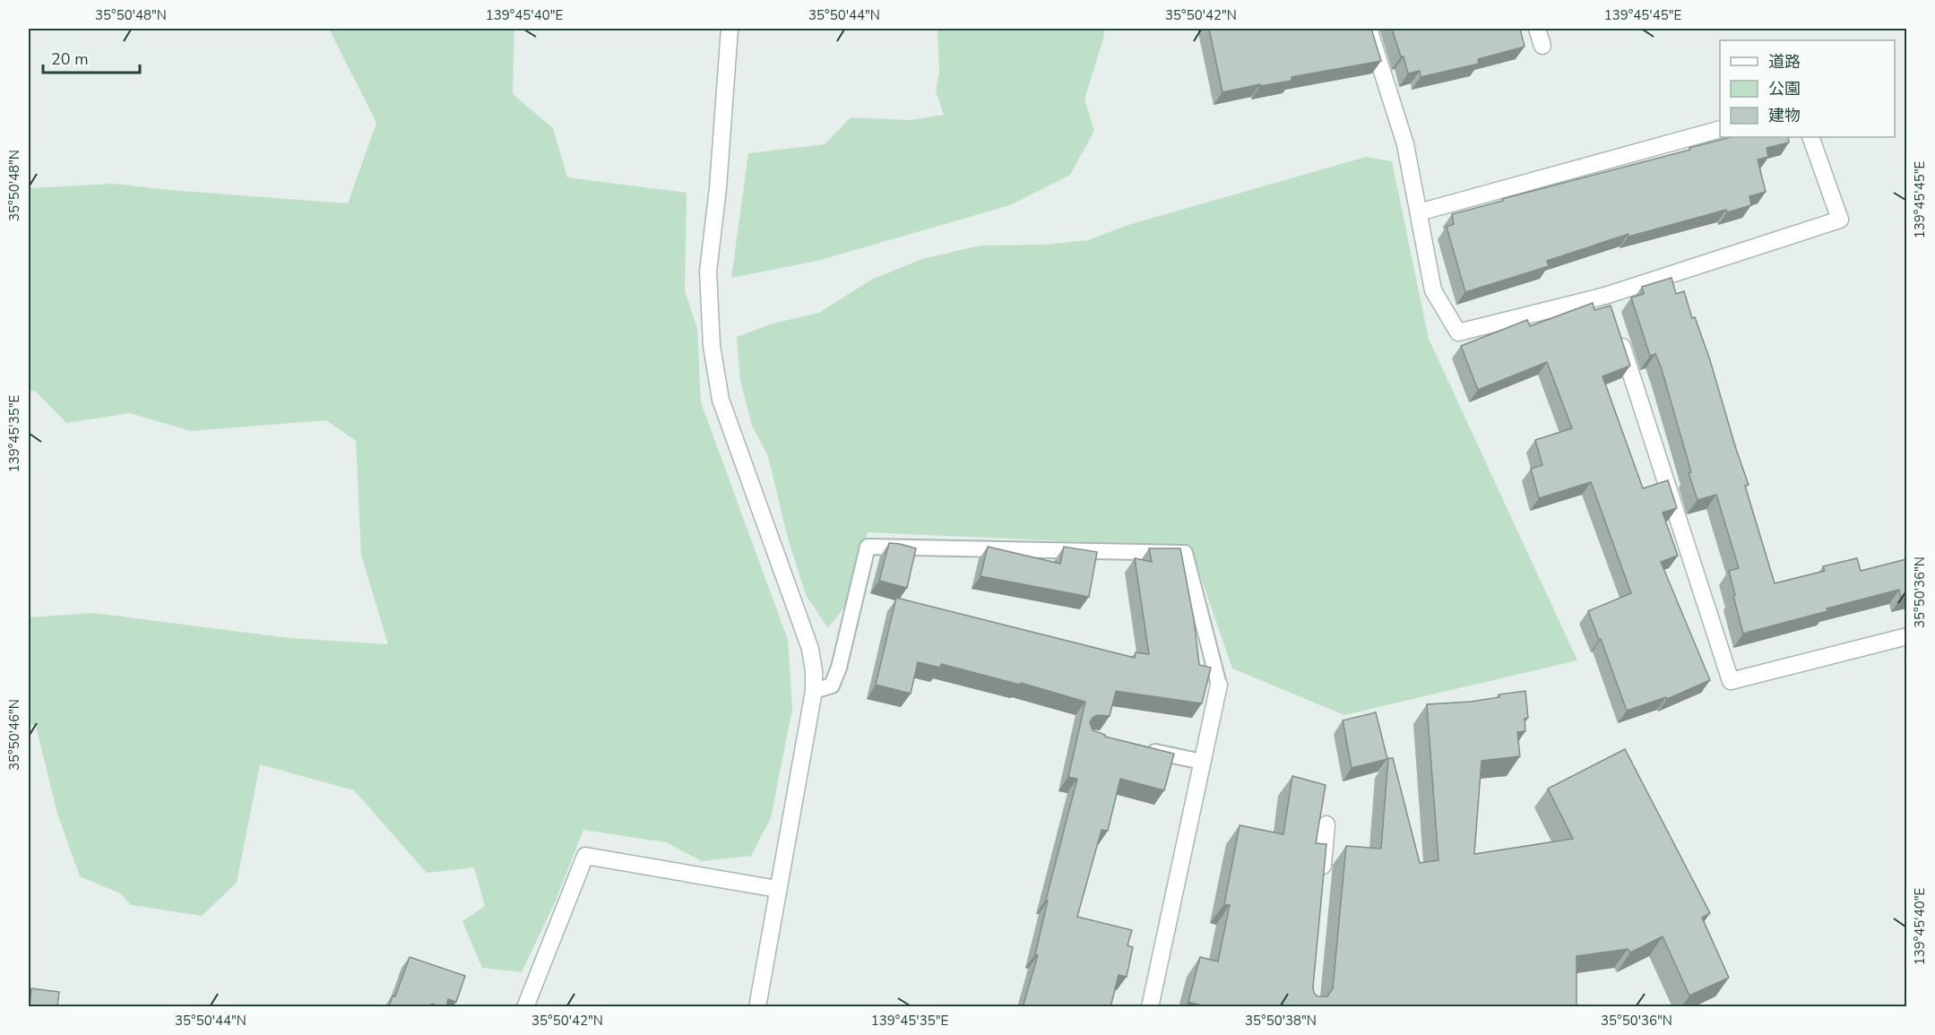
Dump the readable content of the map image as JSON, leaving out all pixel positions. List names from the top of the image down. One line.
{"legend":["道路","公園","建物"],"scale_bar":"20 m","coordinates":["35°50'48\"N","139°45'40\"E","35°50'44\"N","35°50'42\"N","139°45'45\"E","139°45'35\"E","35°50'36\"N","35°50'46\"N","35°50'38\"N"]}
